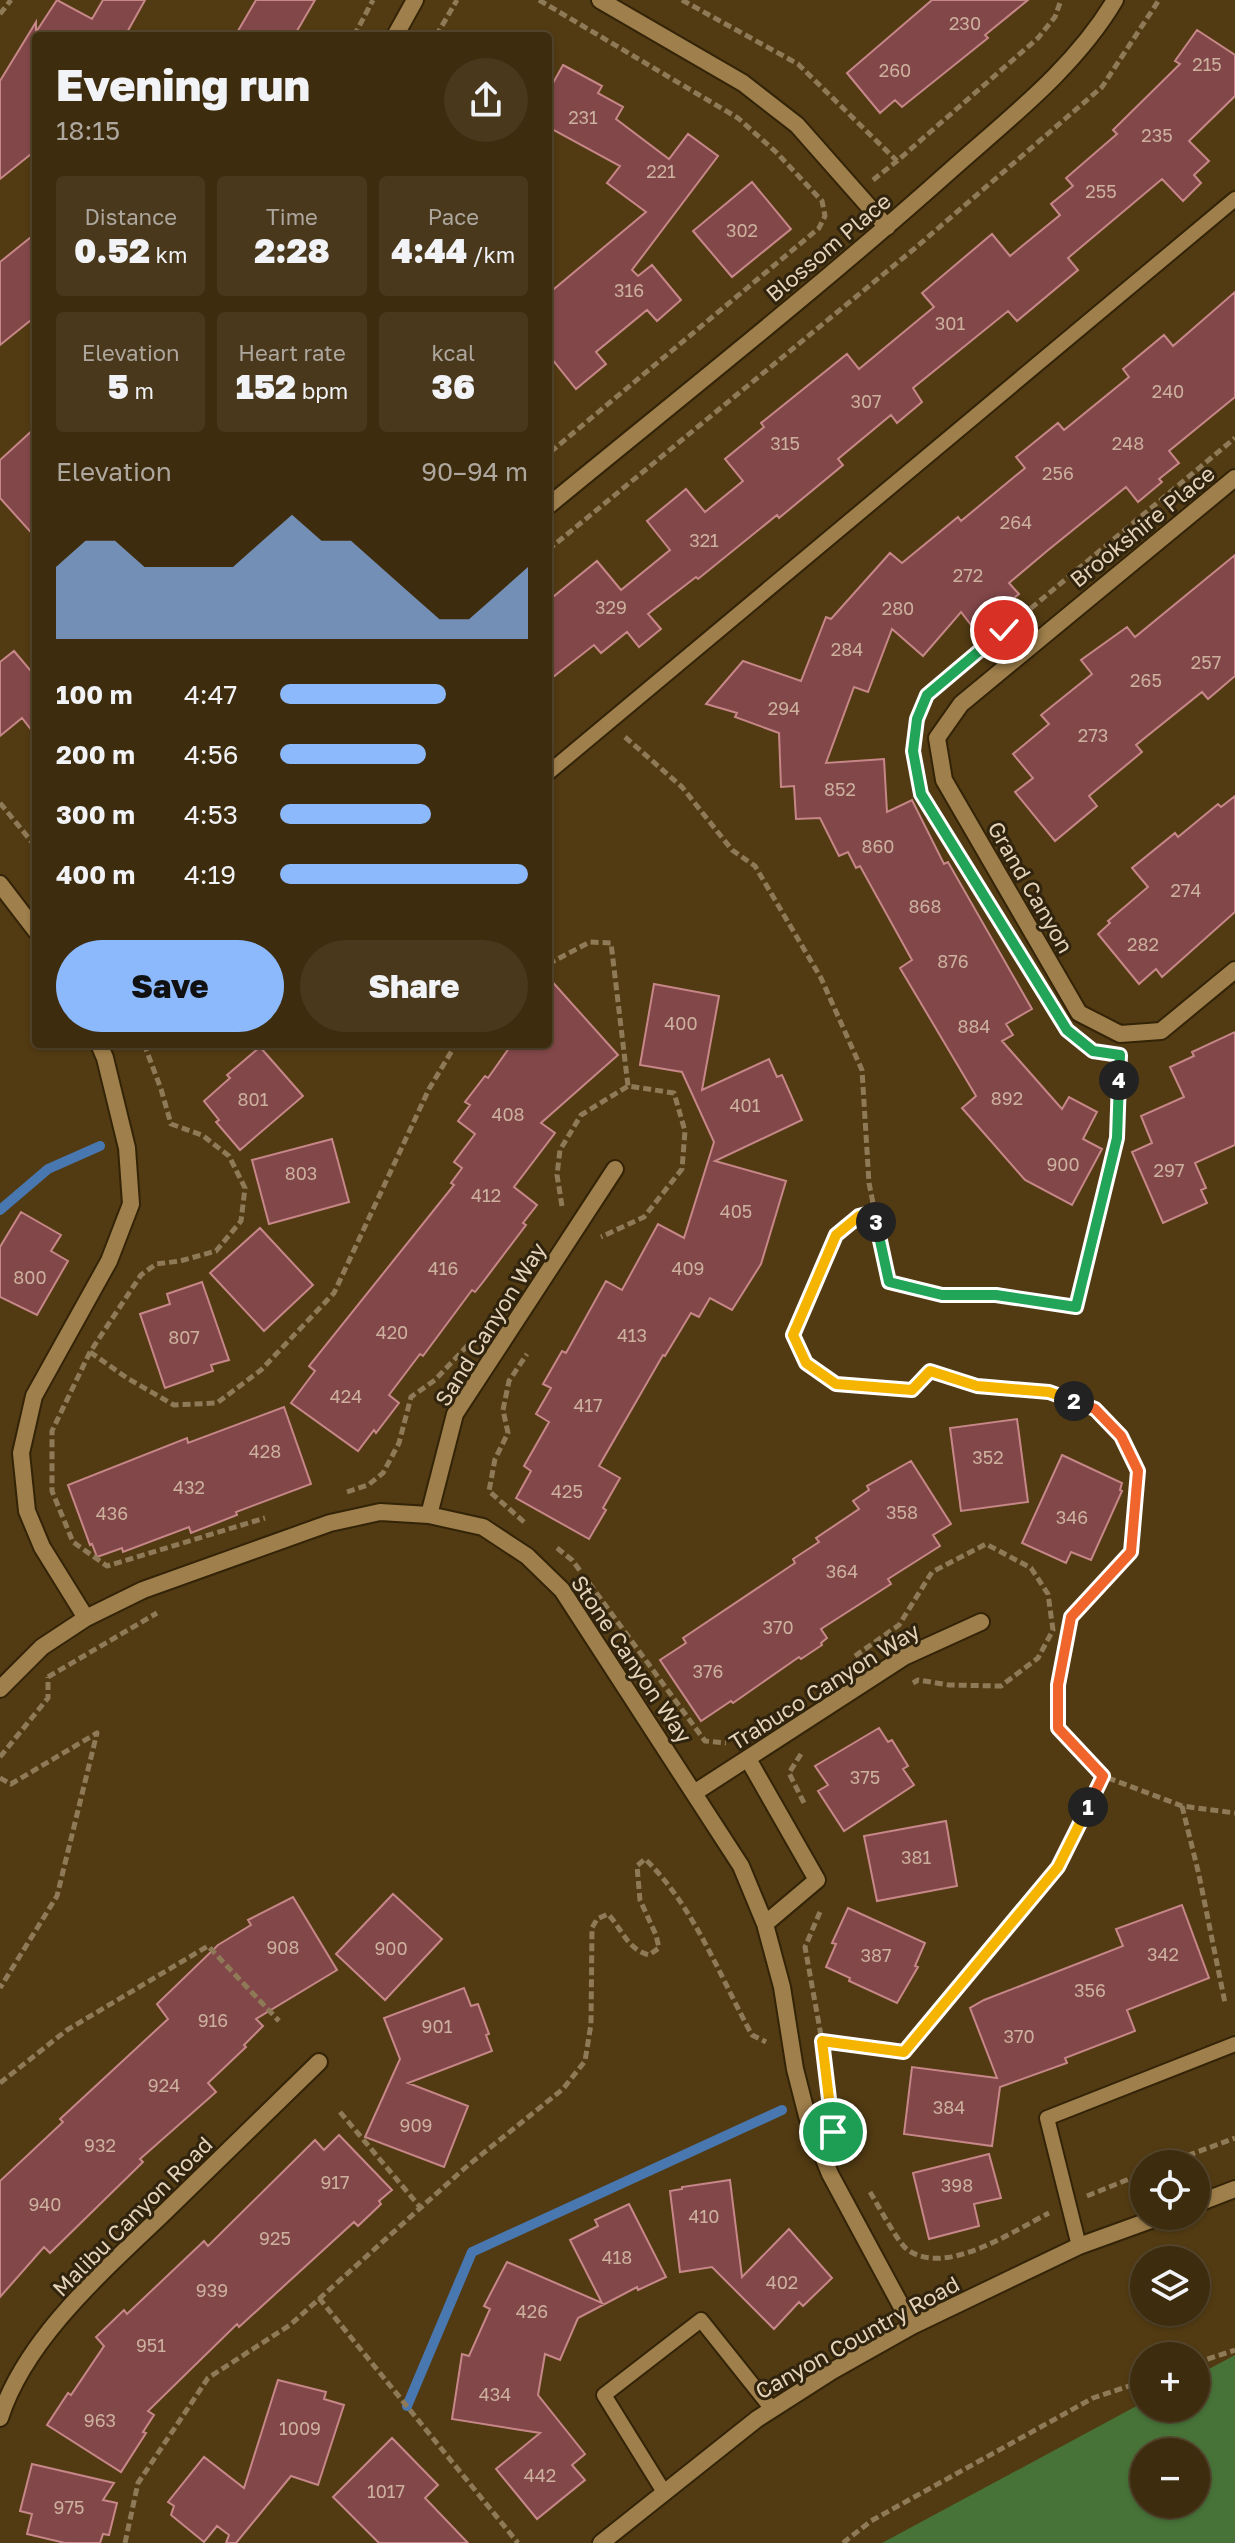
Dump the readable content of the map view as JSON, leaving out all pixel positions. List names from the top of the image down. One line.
{"streets":{"street":["Blossom Place","Brookshire Place","Grand Canyon","Sand Canyon Way","Stone Canyon Way","Trabuco Canyon Way","Malibu Canyon Road","Canyon Country Road"]},"crossings":[["Brookshire Place","Grand Canyon"],["Sand Canyon Way","Stone Canyon Way"],["Stone Canyon Way","Trabuco Canyon Way"],["Stone Canyon Way","Canyon Country Road"]],"house_numbers":["230","215","260","231","235","221","255","302","316","301","240","307","315","248","256","264","321","272","329","280","284","257","265","294","273","852","860","274","868","282","876","400","884","892","801","401","408","900","297","803","412","405","416","409","800","420","413","807","424","417","428","352","432","425","358","436","346","364","370","376","375","381","908","900","342","387","356","916","901","370","924","384","909","932","917","398","940","410","925","418","402","939","426","951","434","963","1009","442","1017","975"],"page":{"heading":["Evening run","18:15"],"stats":[["Distance","0.52 km"],["Time","2:28"],["Pace","4:44 /km"],["Elevation","5 m"],["Heart rate","152 bpm"],["kcal","36"]],"chart":["Elevation","90–94 m"],"list":[{"name":"100 m","note":"4:47"},{"name":"200 m","note":"4:56"},{"name":"300 m","note":"4:53"},{"name":"400 m","note":"4:19"}],"buttons":["Save","Share"],"pins":["4","3","2","1"],"map_buttons":["+","−"]}}
